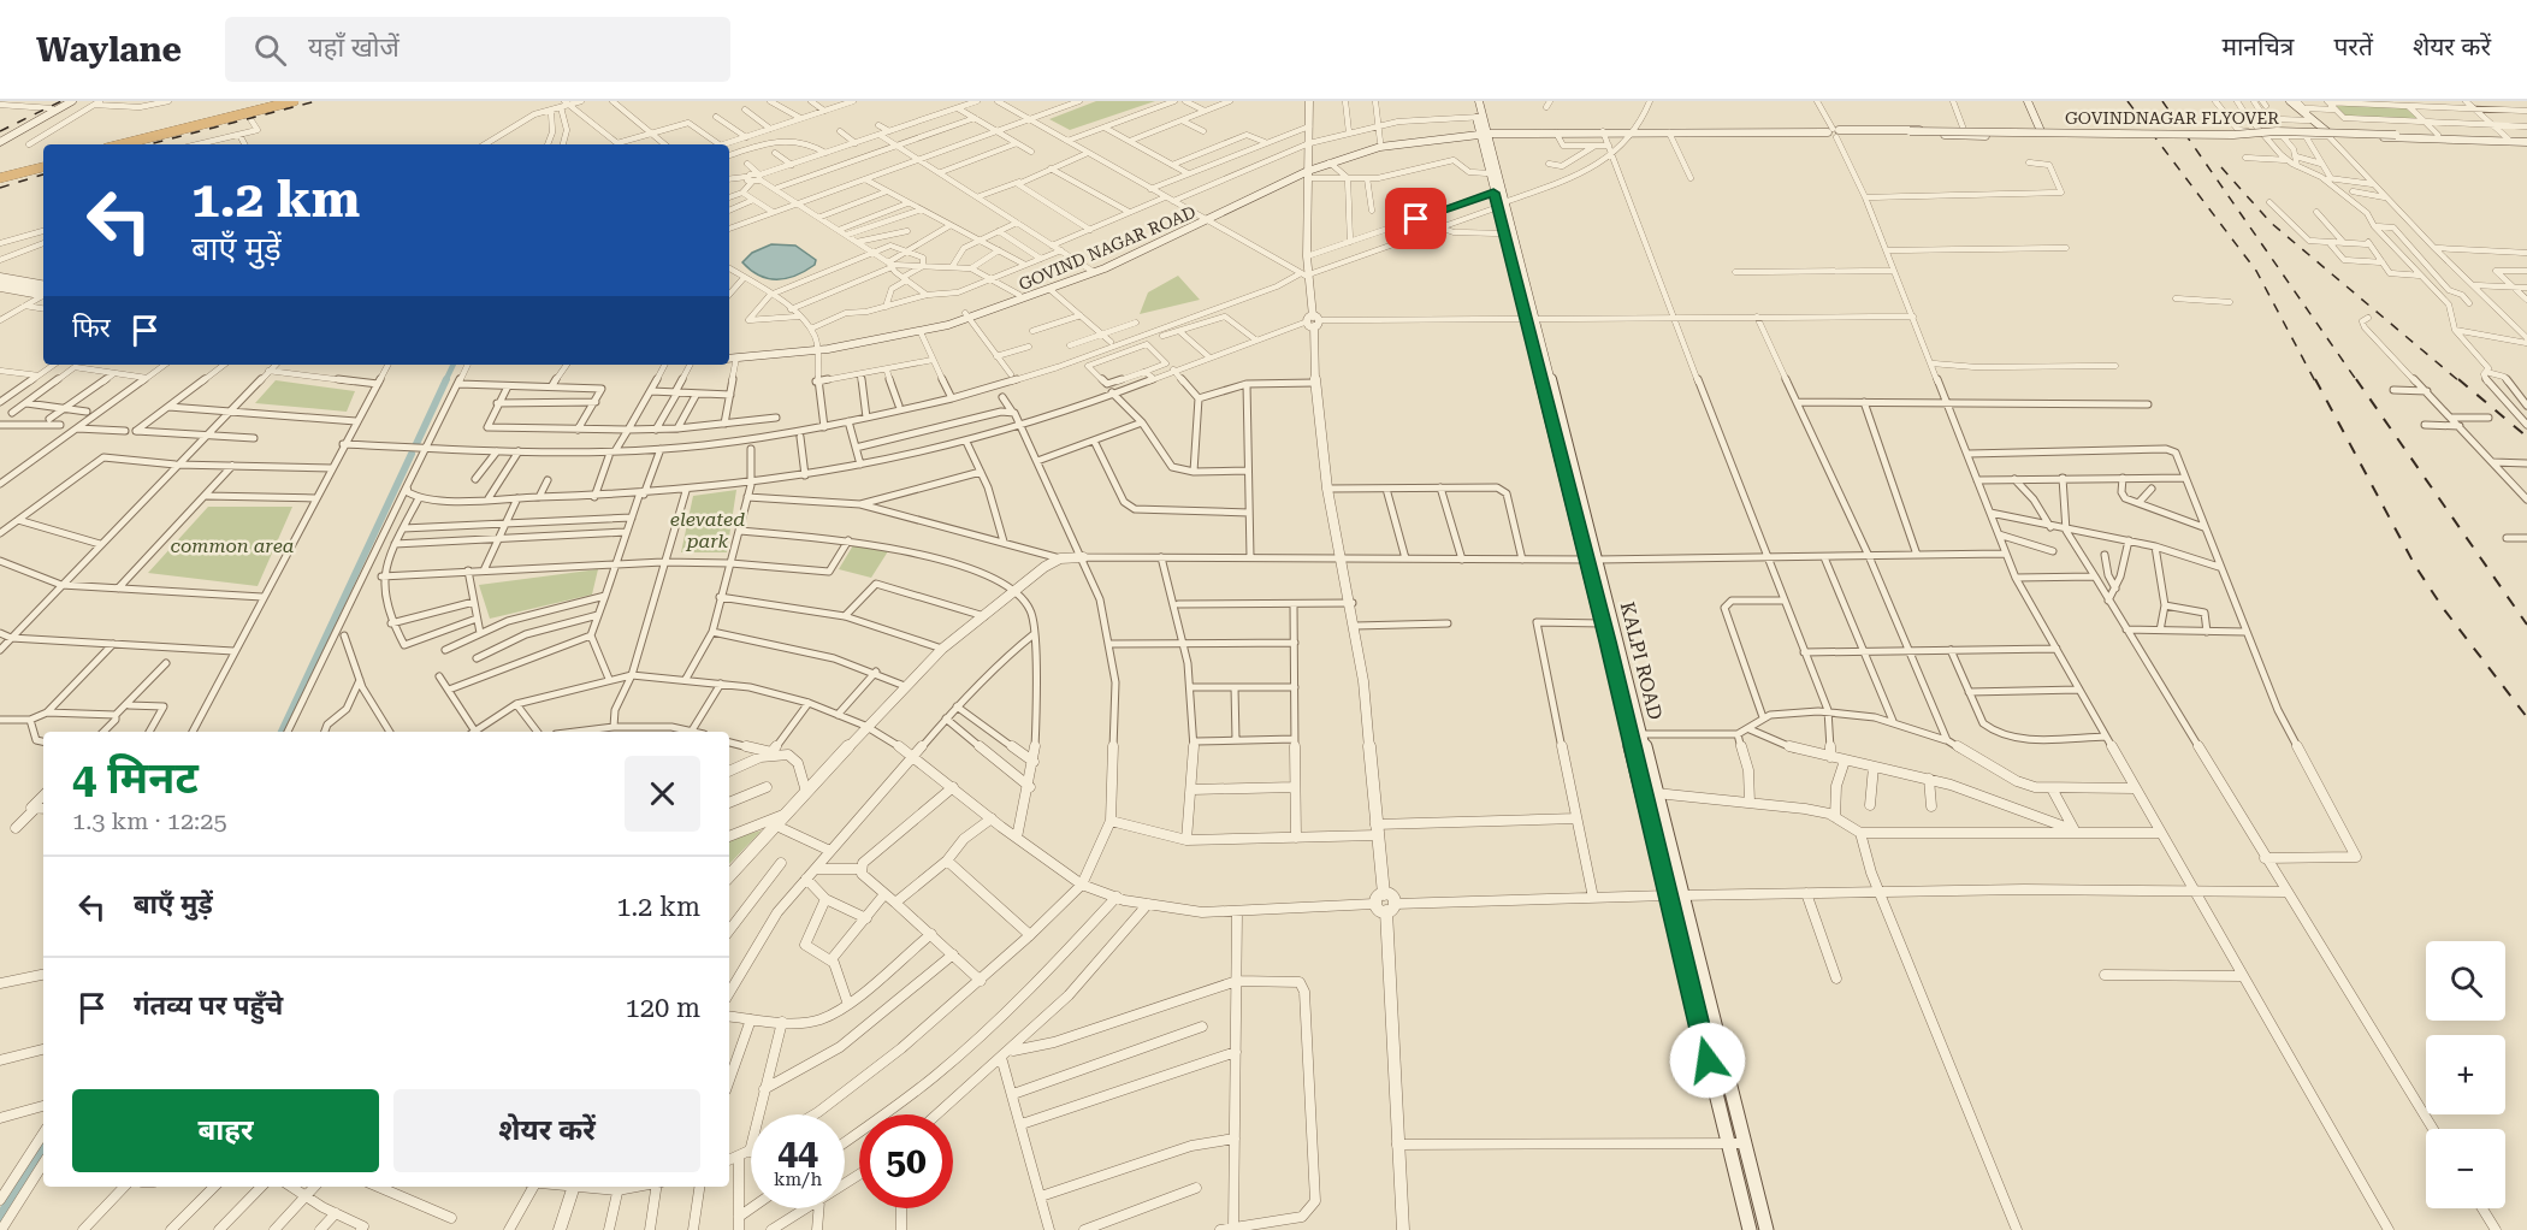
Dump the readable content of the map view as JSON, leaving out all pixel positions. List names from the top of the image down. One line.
{"streets":{"main road":["GOVINDNAGAR FLYOVER","GOVIND NAGAR ROAD","KALPI ROAD"]},"crossings":[["GOVIND NAGAR ROAD","KALPI ROAD"]],"parks":["elevated park","common area"],"page":{"header":"Waylane","search":"यहाँ खोजें","nav":["मानचित्र","परतें","शेयर करें"],"turn":["1.2 km","बाएँ मुड़ें"],"then":"फिर","heading":["4 मिनट","1.3 km · 12:25"],"list":[{"name":"बाएँ मुड़ें","value":"1.2 km"},{"name":"गंतव्य पर पहुँचे","value":"120 m"}],"map_buttons":["+","−"],"buttons":["बाहर","शेयर करें"],"speed":"44 km/h","limit":"50"}}
